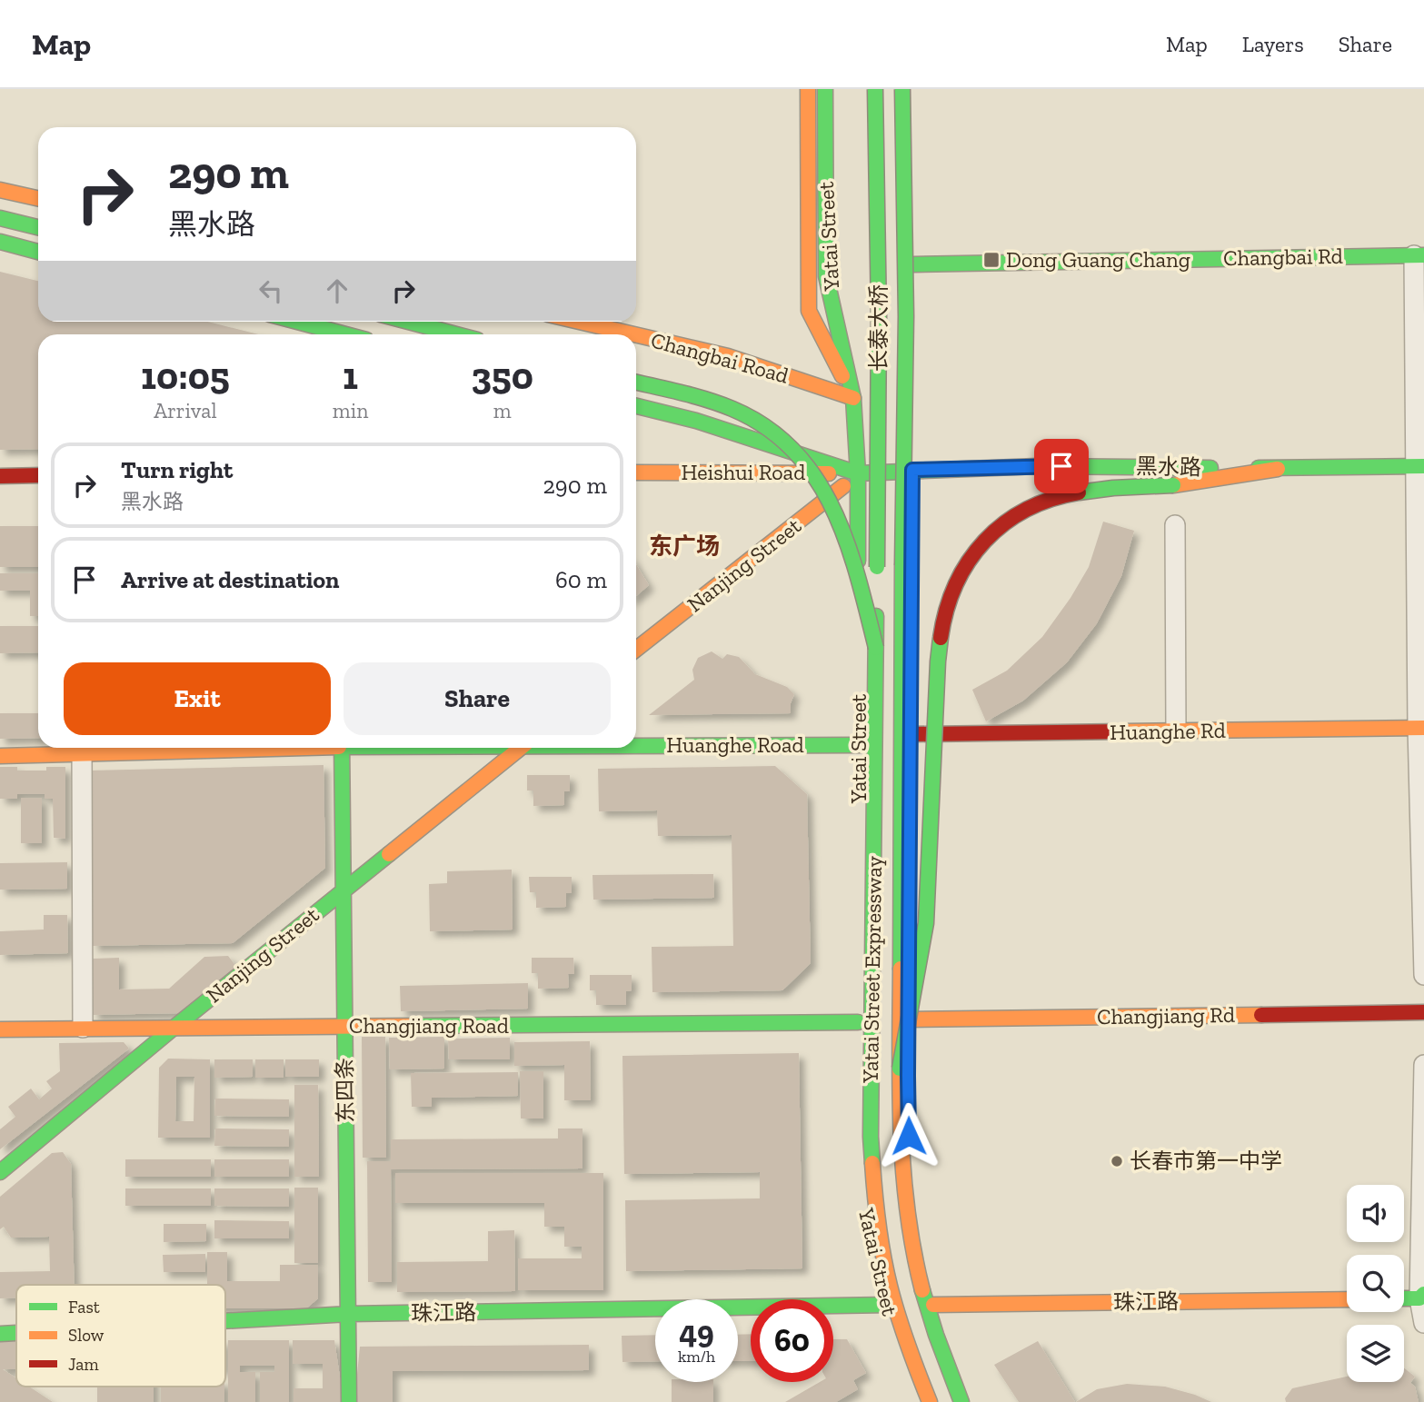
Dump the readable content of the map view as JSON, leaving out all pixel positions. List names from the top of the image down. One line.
{"streets":{"main road":["Yatai Street","Changbai Rd","长泰大桥","Changbai Road","黑水路","Heishui Road","Nanjing Street","Huanghe Rd","Huanghe Road","Yatai Street Expressway","Changjiang Rd","Changjiang Road","东四条","珠江路"]},"crossings":[["Yatai Street","Changbai Road"],["Yatai Street","黑水路"],["Yatai Street","Heishui Road"],["Yatai Street","Nanjing Street"],["Yatai Street","Huanghe Rd"],["Yatai Street","Changjiang Rd"],["Yatai Street","Changjiang Road"],["Yatai Street","珠江路"],["长泰大桥","Yatai Street Expressway"],["Heishui Road","Nanjing Street"],["Nanjing Street","Changjiang Road"],["Nanjing Street","东四条"],["Changjiang Road","东四条"],["东四条","珠江路"]],"districts":["东广场"],"places":{"transit":["Dong Guang Chang"],"other":["长春市第一中学"]},"legend":["Fast","Slow","Jam"],"page":{"header":"Map","nav":["Map","Layers","Share"],"turn":["290 m","黑水路"],"eta":["10:05","Arrival","1","min","350","m"],"list":[{"name":"Turn right","note":"黑水路","value":"290 m"},{"name":"Arrive at destination","value":"60 m"}],"buttons":["Exit","Share"],"speed":"49 km/h","limit":"60"}}
